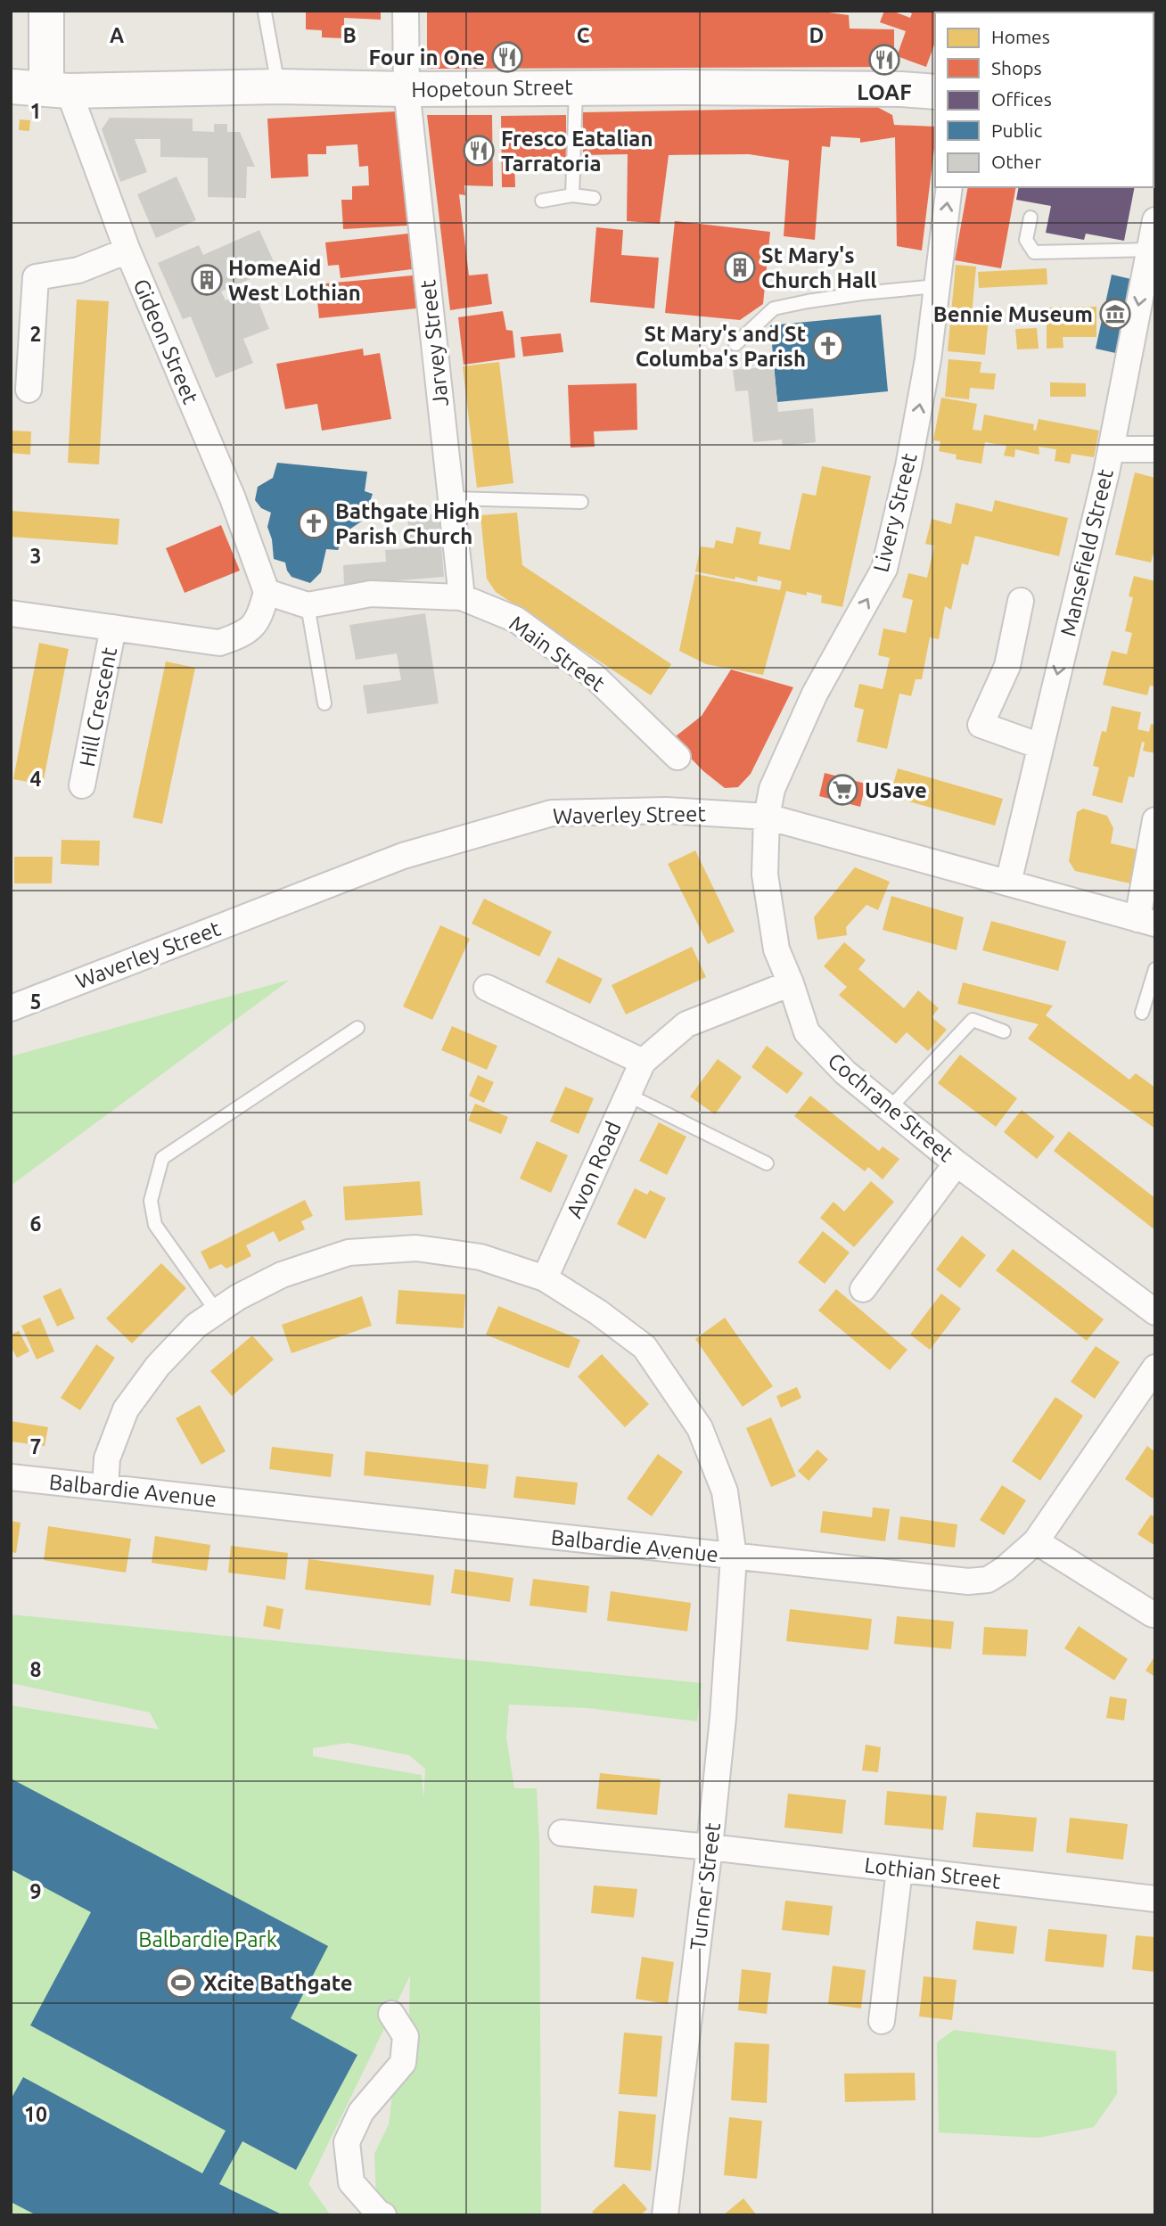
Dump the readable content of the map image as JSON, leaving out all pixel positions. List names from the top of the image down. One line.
{"streets":{"street":["Hopetoun Street","Gideon Street","Jarvey Street","Livery Street","Mansefield Street","Main Street","Hill Crescent","Waverley Street","Cochrane Street","Avon Road","Balbardie Avenue","Lothian Street","Turner Street"]},"crossings":[["Hopetoun Street","Gideon Street"],["Hopetoun Street","Jarvey Street"],["Gideon Street","Main Street"],["Gideon Street","Hill Crescent"],["Jarvey Street","Main Street"],["Livery Street","Waverley Street"],["Livery Street","Cochrane Street"],["Mansefield Street","Waverley Street"],["Main Street","Hill Crescent"],["Waverley Street","Cochrane Street"],["Cochrane Street","Avon Road"],["Avon Road","Turner Street"],["Balbardie Avenue","Turner Street"],["Lothian Street","Turner Street"]],"one_way":["Livery Street","Mansefield Street"],"parks":["Balbardie Park"],"places":{"restaurant":["Four in One","LOAF","Fresco Eatalian Tarratoria"],"building":["St Mary's Church Hall","HomeAid West Lothian"],"museum":["Bennie Museum"],"church":["St Mary's and St Columba's Parish","Bathgate High Parish Church"],"supermarket":["USave"],"sports":["Xcite Bathgate"]},"legend":["Homes","Shops","Offices","Public","Other"],"grid":{"columns":["A","B","C","D"],"rows":["1","2","3","4","5","6","7","8","9","10"]}}
